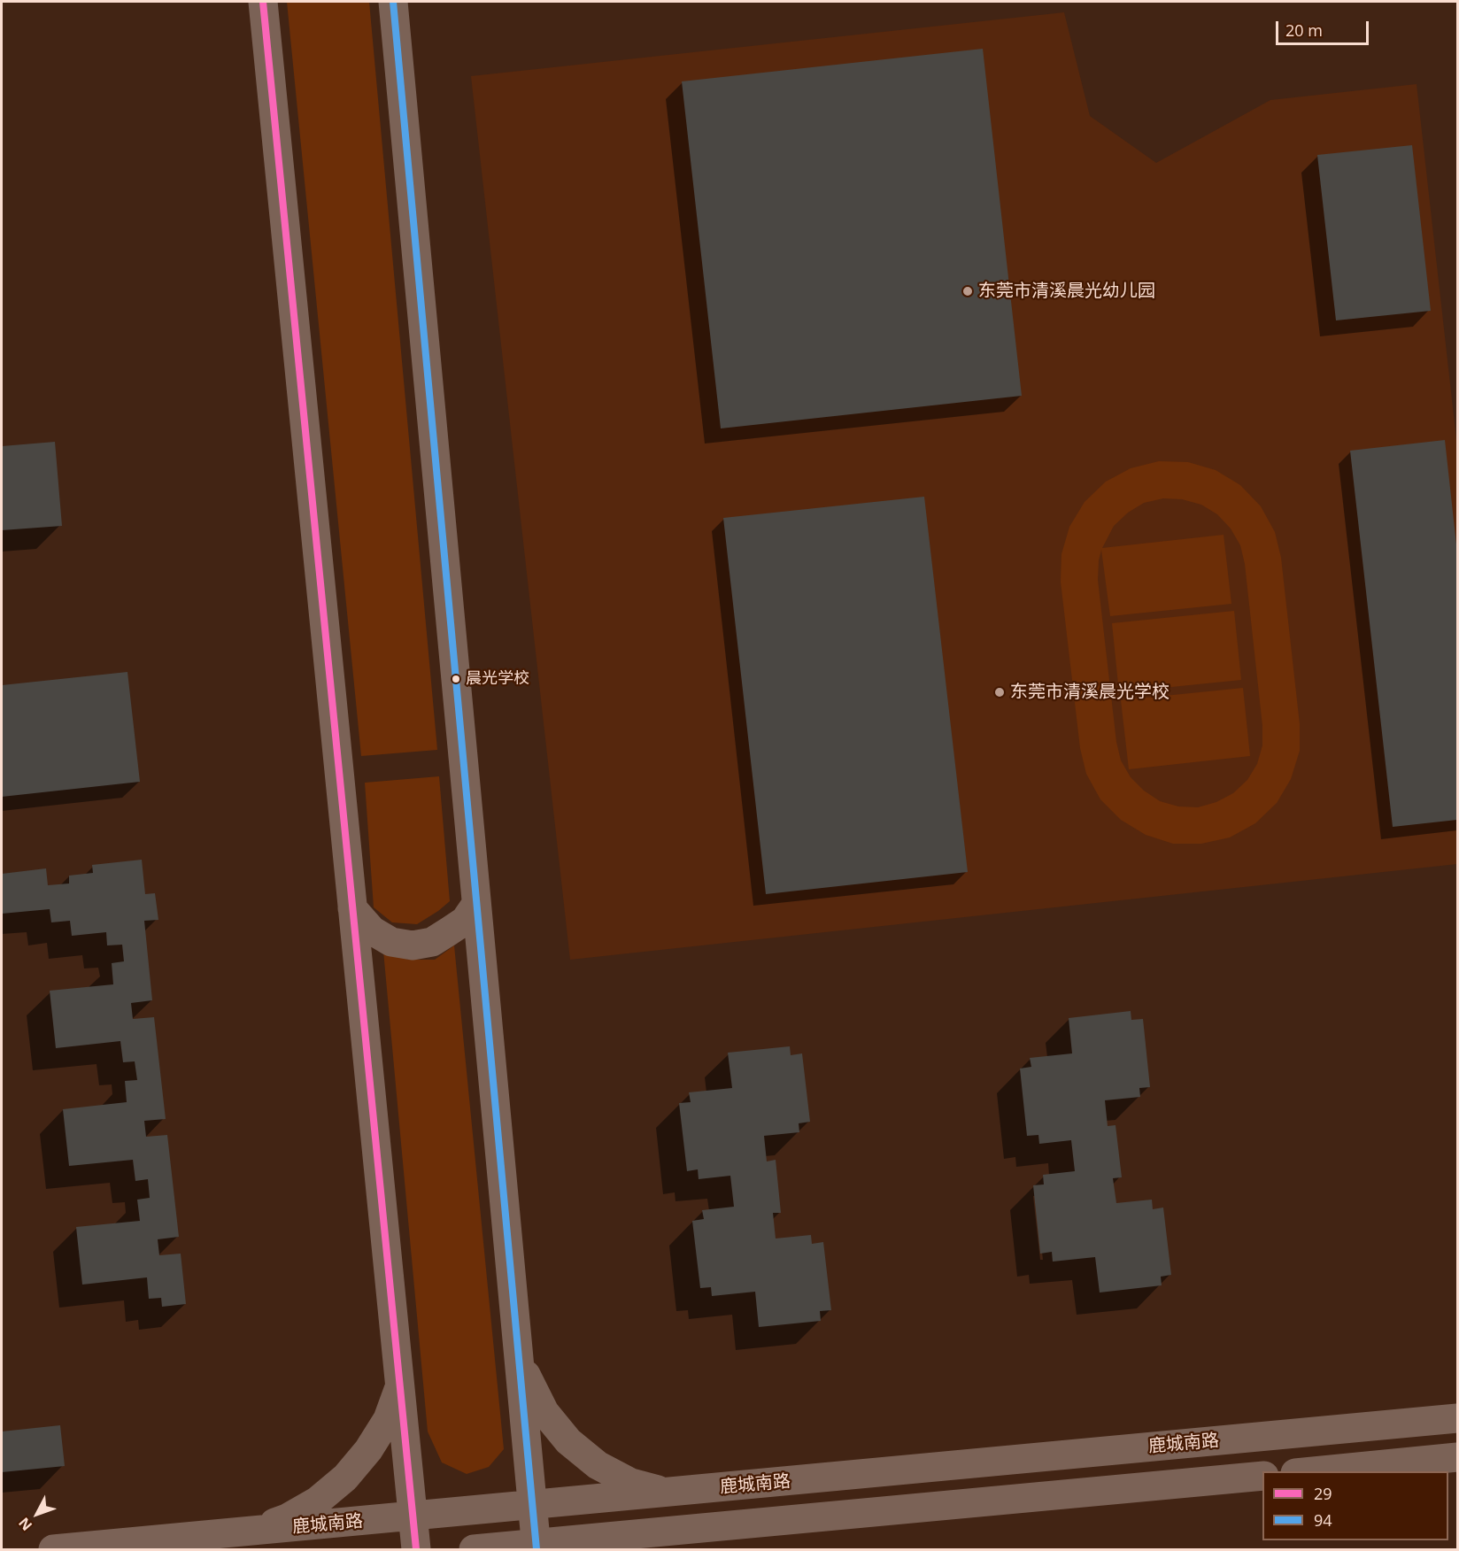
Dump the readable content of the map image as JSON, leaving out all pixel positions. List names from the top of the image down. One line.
{"streets":{"street":["鹿城南路"]},"places":["东莞市清溪晨光幼儿园","晨光学校","东莞市清溪晨光学校"],"lines":["transit line 29","transit line 94"],"legend":["29","94"],"scale_bar":"20 m","north":"bottom left"}
